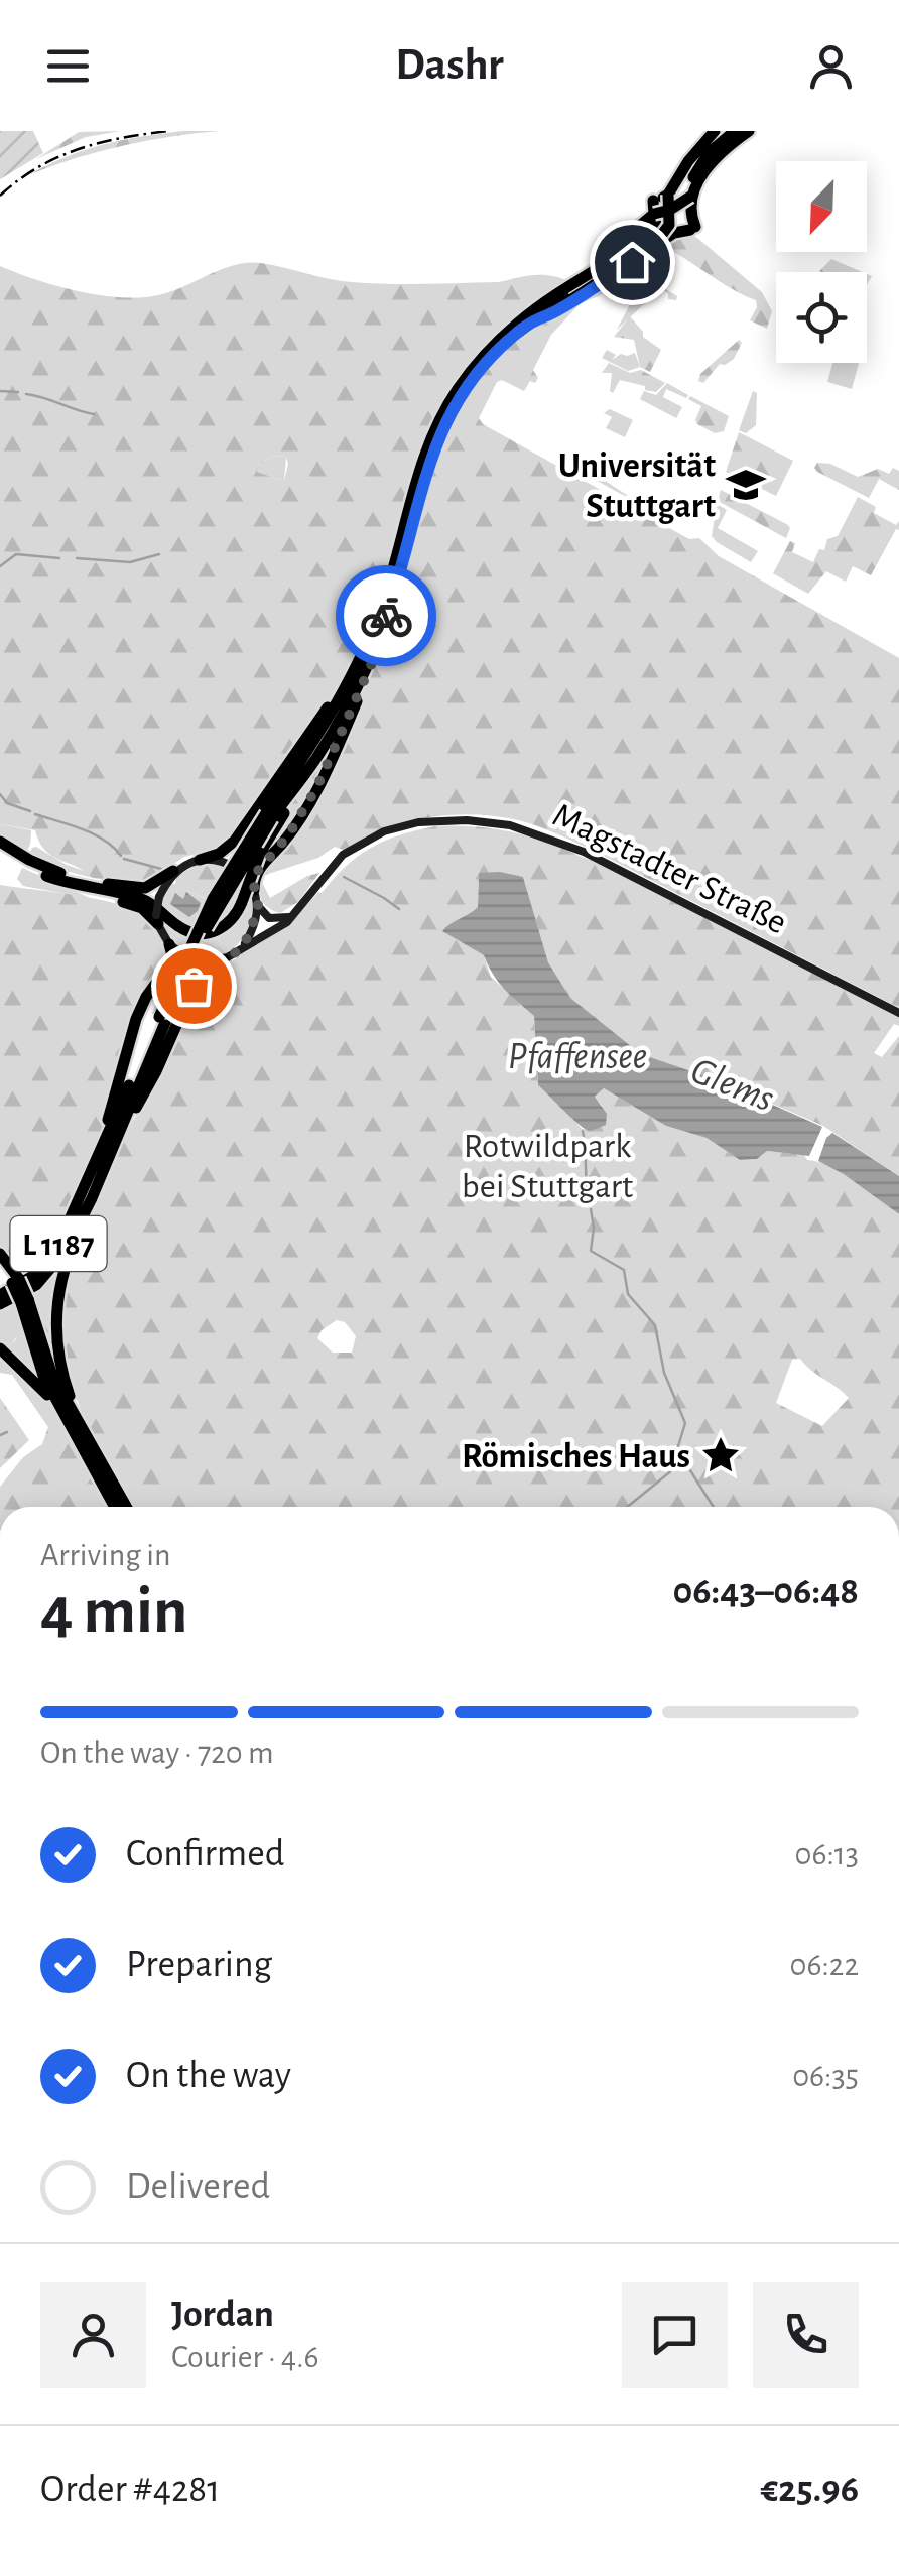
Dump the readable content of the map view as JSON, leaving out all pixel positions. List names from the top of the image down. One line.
{"streets":{"highway":["L 1187"],"main road":["Magstadter Straße"]},"crossings":[["Magstadter Straße","L 1187"]],"water":["Pfaffensee","Glems"],"parks":["Rotwildpark bei Stuttgart"],"places":{"school or university":["Universität Stuttgart"],"place":["Römisches Haus"]},"north":"bottom left","page":{"header":"Dashr","heading":["4 min","Arriving in","06:43–06:48"],"panel":["Jordan","Courier · 4.6","Order #4281","€25.96"],"bar":"On the way · 720 m","list":[["Confirmed","06:13"],["Preparing","06:22"],["On the way","06:35"],"Delivered"]}}
